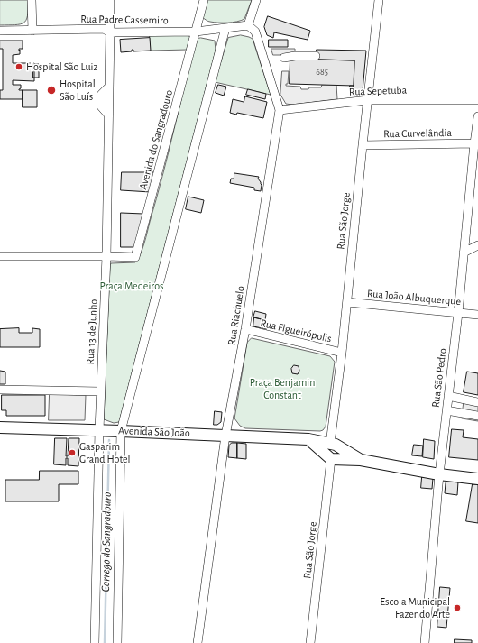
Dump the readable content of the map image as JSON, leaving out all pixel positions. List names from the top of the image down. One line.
{"streets":{"main road":["Avenida São João"],"street":["Rua Padre Cassemiro","Rua Sepetuba","Rua Curvelândia","Avenida do Sangradouro","Rua São Jorge","Rua João Albuquerque","Rua Riachuelo","Rua Figueirópolis","Rua 13 de Junho","Rua São Pedro"]},"crossings":[["Rua Padre Cassemiro","Avenida do Sangradouro"],["Rua Padre Cassemiro","Rua Riachuelo"],["Rua Padre Cassemiro","Rua 13 de Junho"],["Rua Sepetuba","Rua São Jorge"],["Rua Sepetuba","Rua Riachuelo"],["Rua Curvelândia","Rua São Jorge"],["Rua Curvelândia","Rua São Pedro"],["Avenida do Sangradouro","Rua 13 de Junho"],["Rua São Jorge","Rua João Albuquerque"],["Rua São Jorge","Rua Figueirópolis"],["Rua São Jorge","Avenida São João"],["Rua João Albuquerque","Rua São Pedro"],["Rua Riachuelo","Rua Figueirópolis"],["Rua Riachuelo","Avenida São João"],["Rua 13 de Junho","Avenida São João"],["Rua São Pedro","Avenida São João"]],"water":["Corrego do Sangradouro"],"parks":["Praça Medeiros","Praça Benjamin Constant"],"places":["Hospital São Luiz","Hospital São Luís","Gasparim Grand Hotel","Escola Municipal Fazendo Arte"],"house_numbers":["685"]}
